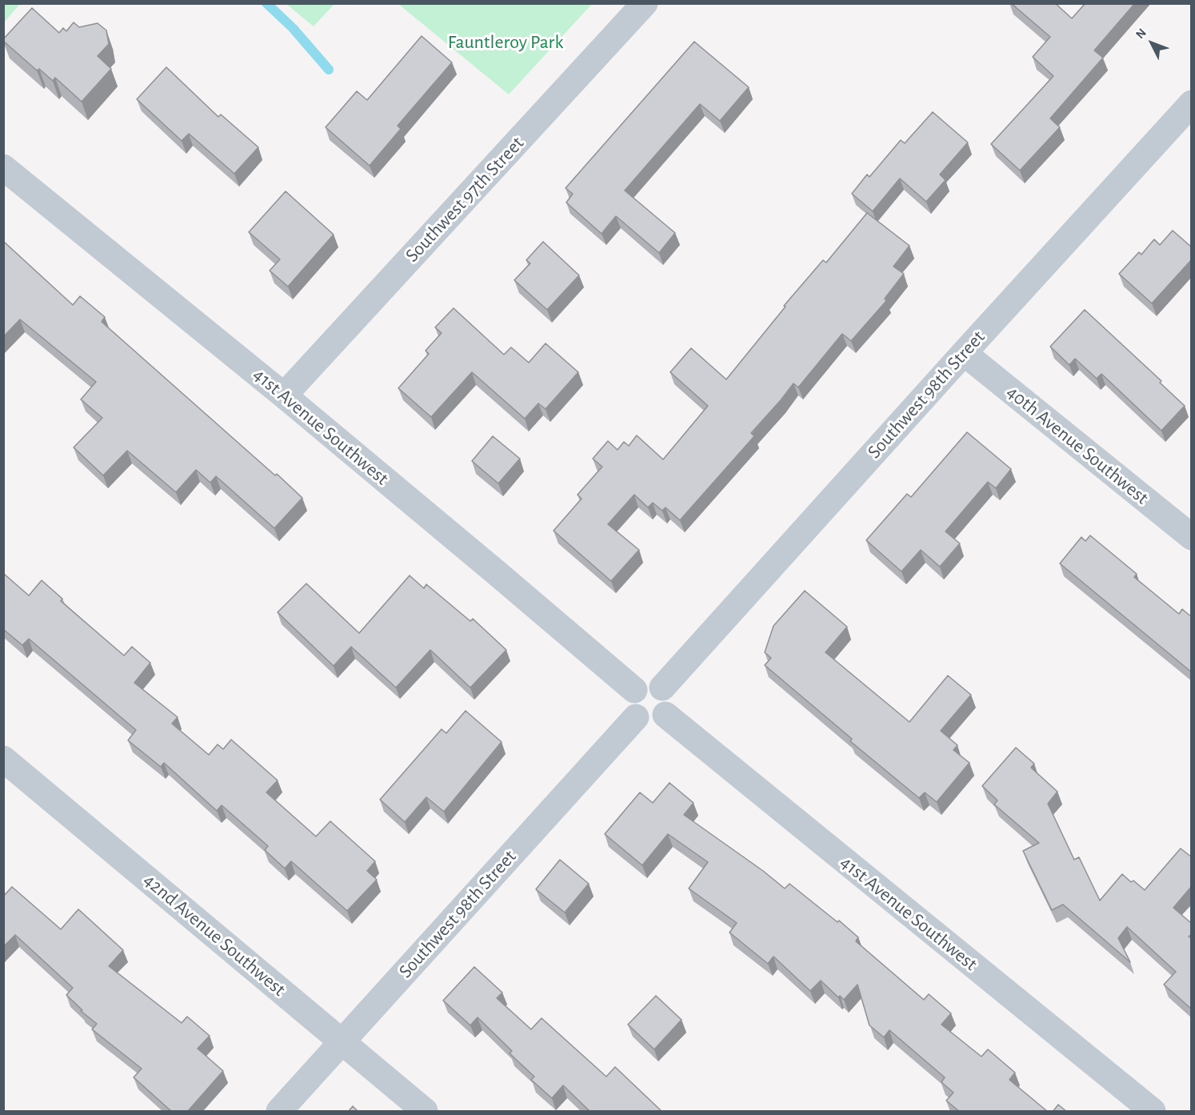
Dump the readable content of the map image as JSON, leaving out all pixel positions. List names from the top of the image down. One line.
{"streets":{"street":["Southwest 97th Street","Southwest 98th Street","41st Avenue Southwest","40th Avenue Southwest","42nd Avenue Southwest"]},"crossings":[["Southwest 97th Street","41st Avenue Southwest"],["Southwest 98th Street","41st Avenue Southwest"],["Southwest 98th Street","40th Avenue Southwest"],["Southwest 98th Street","42nd Avenue Southwest"]],"parks":["Fauntleroy Park"],"north":"top left"}
